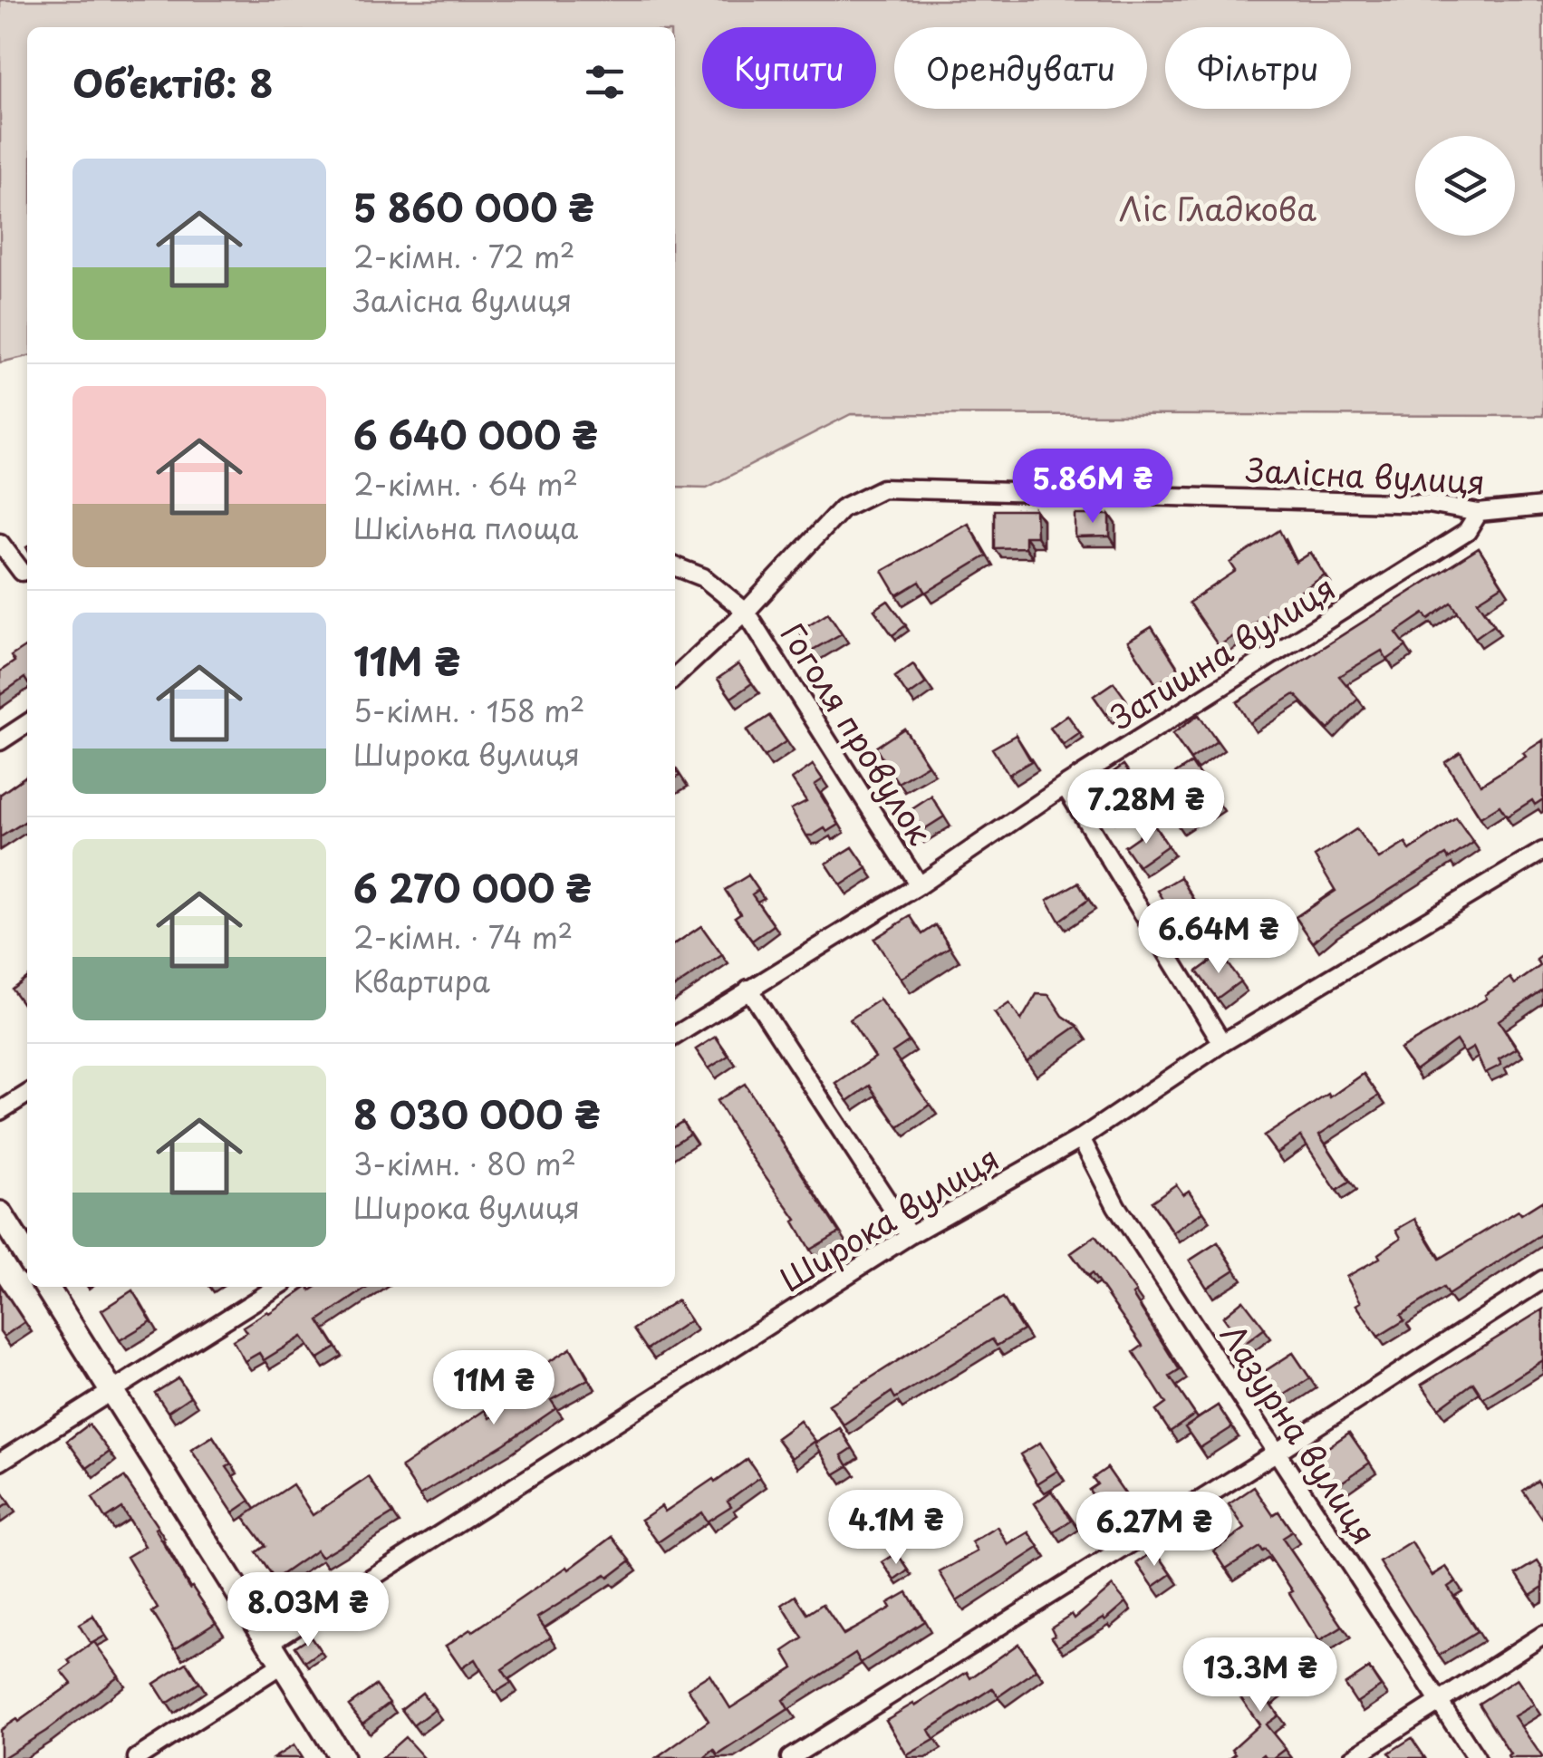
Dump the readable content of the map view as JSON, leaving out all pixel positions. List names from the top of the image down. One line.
{"streets":{"street":["Залісна вулиця","Затишна вулиця","Гоголя провулок","Широка вулиця","Лазурна вулиця"]},"crossings":[["Залісна вулиця","Затишна вулиця"],["Залісна вулиця","Гоголя провулок"],["Затишна вулиця","Гоголя провулок"],["Широка вулиця","Лазурна вулиця"]],"parks":["Ліс Гладкова"],"page":{"chip":["Купити","Орендувати","Фільтри"],"heading":"Об’єктів: 8","list":[{"name":"5 860 000 ₴","note":"2-кімн. · 72 m² · Залісна вулиця"},{"name":"6 640 000 ₴","note":"2-кімн. · 64 m² · Шкільна площа"},{"name":"11M ₴","note":"5-кімн. · 158 m² · Широка вулиця"},{"name":"6 270 000 ₴","note":"2-кімн. · 74 m² · Квартира"},{"name":"8 030 000 ₴","note":"3-кімн. · 80 m² · Широка вулиця"}],"price":["5.86M ₴","7.28M ₴","6.64M ₴","11M ₴","4.1M ₴","6.27M ₴","8.03M ₴","13.3M ₴"]}}
